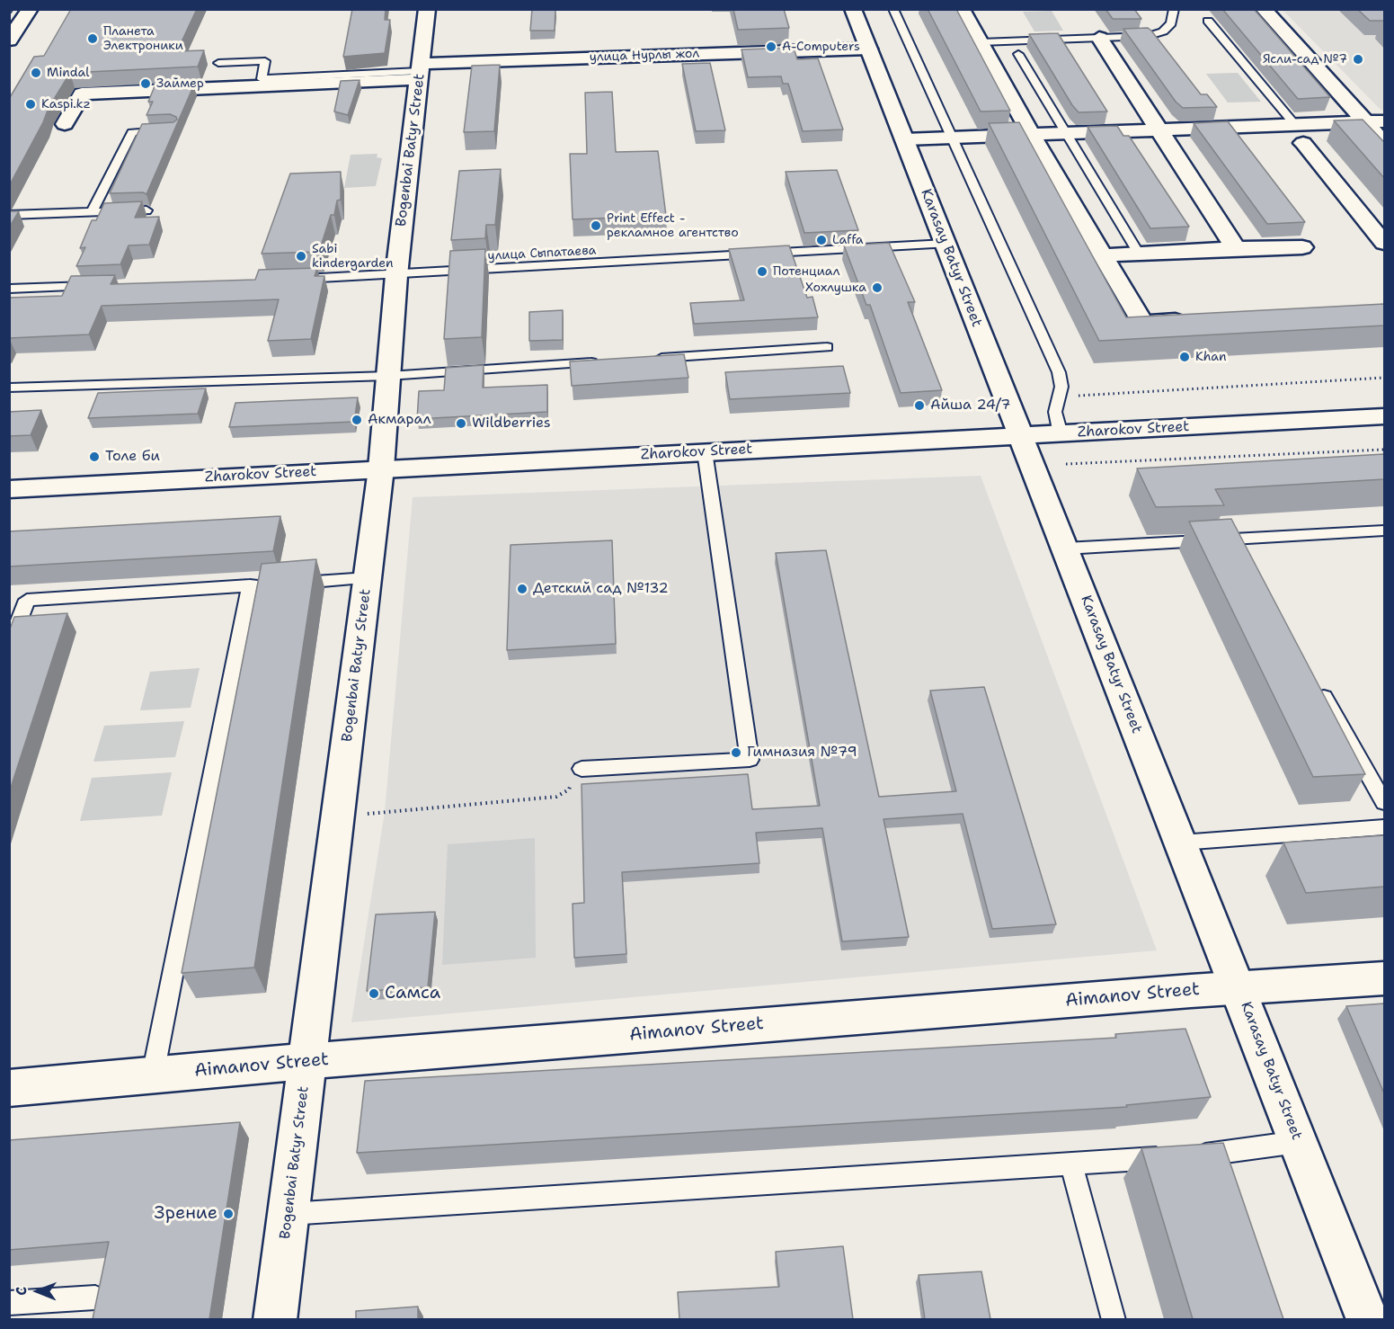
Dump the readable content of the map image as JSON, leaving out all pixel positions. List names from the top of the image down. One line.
{"streets":{"street":["улица Нурлы жол","Bogenbai Batyr Street","Karasay Batyr Street","Zharokov Street","Aimanov Street"],"lane":["улица Сыпатаева"]},"crossings":[["улица Нурлы жол","Bogenbai Batyr Street"],["улица Нурлы жол","Karasay Batyr Street"],["Bogenbai Batyr Street","улица Сыпатаева"],["Bogenbai Batyr Street","Zharokov Street"],["Bogenbai Batyr Street","Aimanov Street"],["улица Сыпатаева","Karasay Batyr Street"],["Karasay Batyr Street","Zharokov Street"],["Karasay Batyr Street","Aimanov Street"]],"places":["Планета Электроники","A-Computers","Ясли-сад №7","Mindal","Займер","Kaspi.kz","Print Effect - рекламное агентство","Laffa","Sabi kindergarden","Потенциал","Хохлушка","Khan","Айша 24/7","Акмарал","Wildberries","Толе би","Детский сад №132","Гимназия №79","Самса","Зрение"],"north":"left"}
